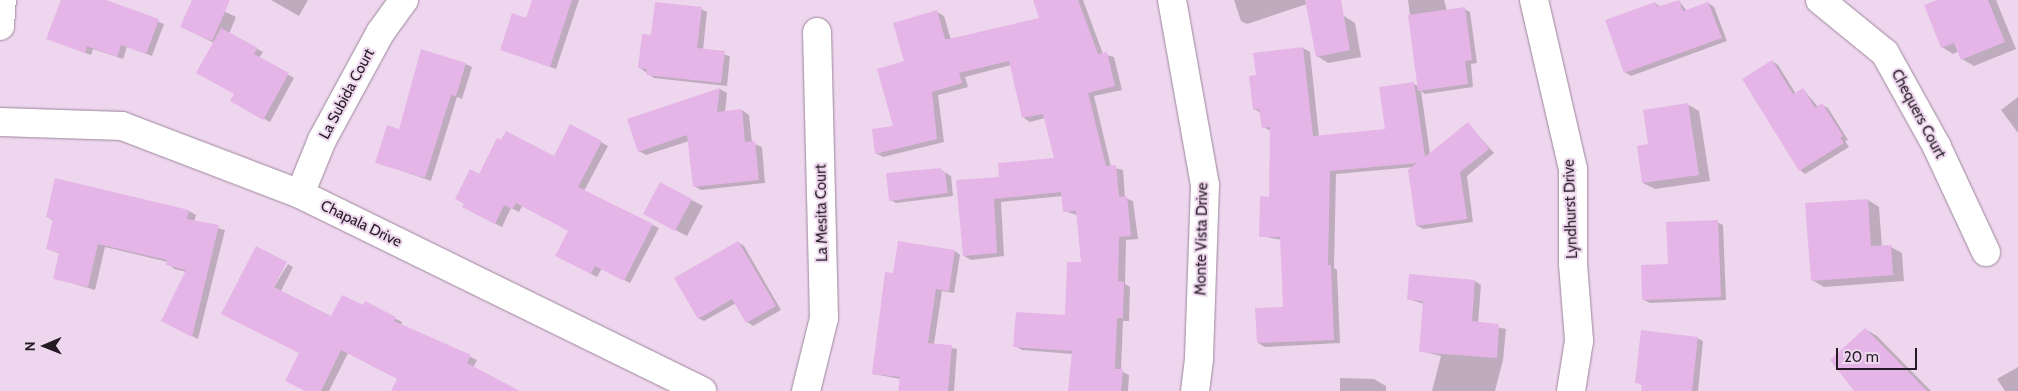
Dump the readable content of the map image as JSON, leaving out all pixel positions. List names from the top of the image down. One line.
{"streets":{"street":["La Subida Court","Chequers Court","Lyndhurst Drive","La Mesita Court","Chapala Drive","Monte Vista Drive"]},"crossings":[["La Subida Court","Chapala Drive"]],"scale_bar":"20 m","north":"left"}
